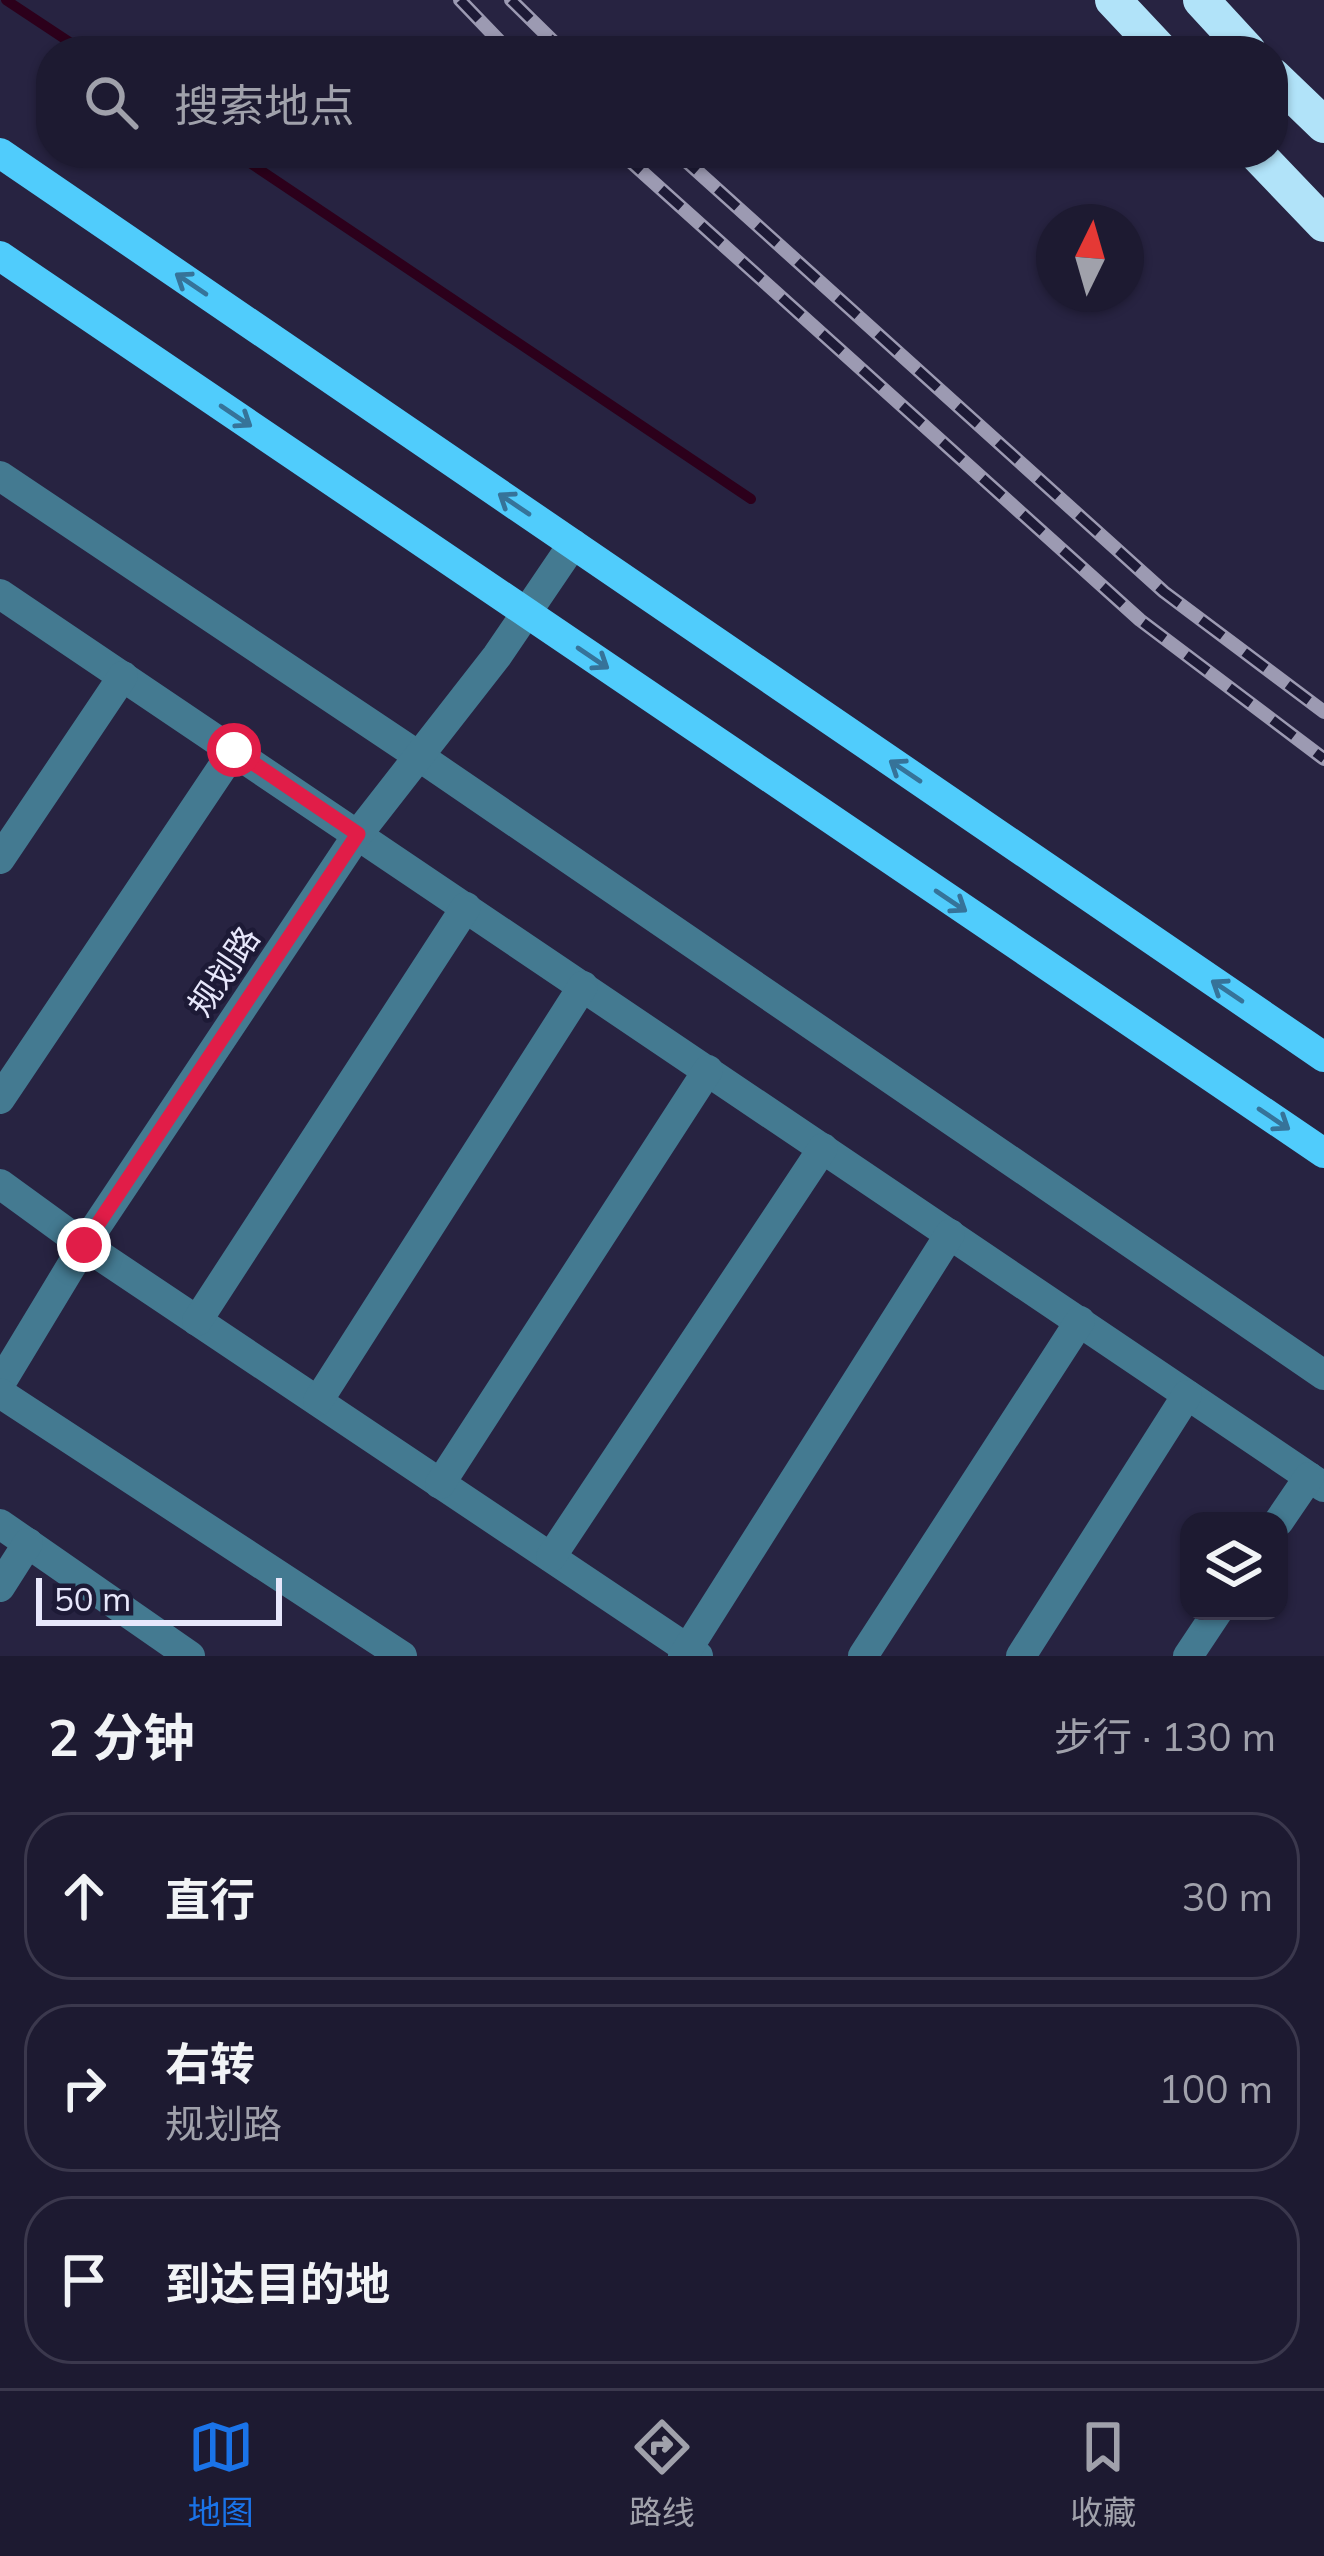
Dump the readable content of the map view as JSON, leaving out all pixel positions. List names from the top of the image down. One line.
{"streets":{"street":["规划路"]},"scale_bar":"50 m","north":"top","page":{"search":"搜索地点","scale":"50 m","heading":["2 分钟","步行 · 130 m"],"list":[["直行","30 m"],["右转","规划路","100 m"],"到达目的地"],"nav":["地图","路线","收藏"]}}
